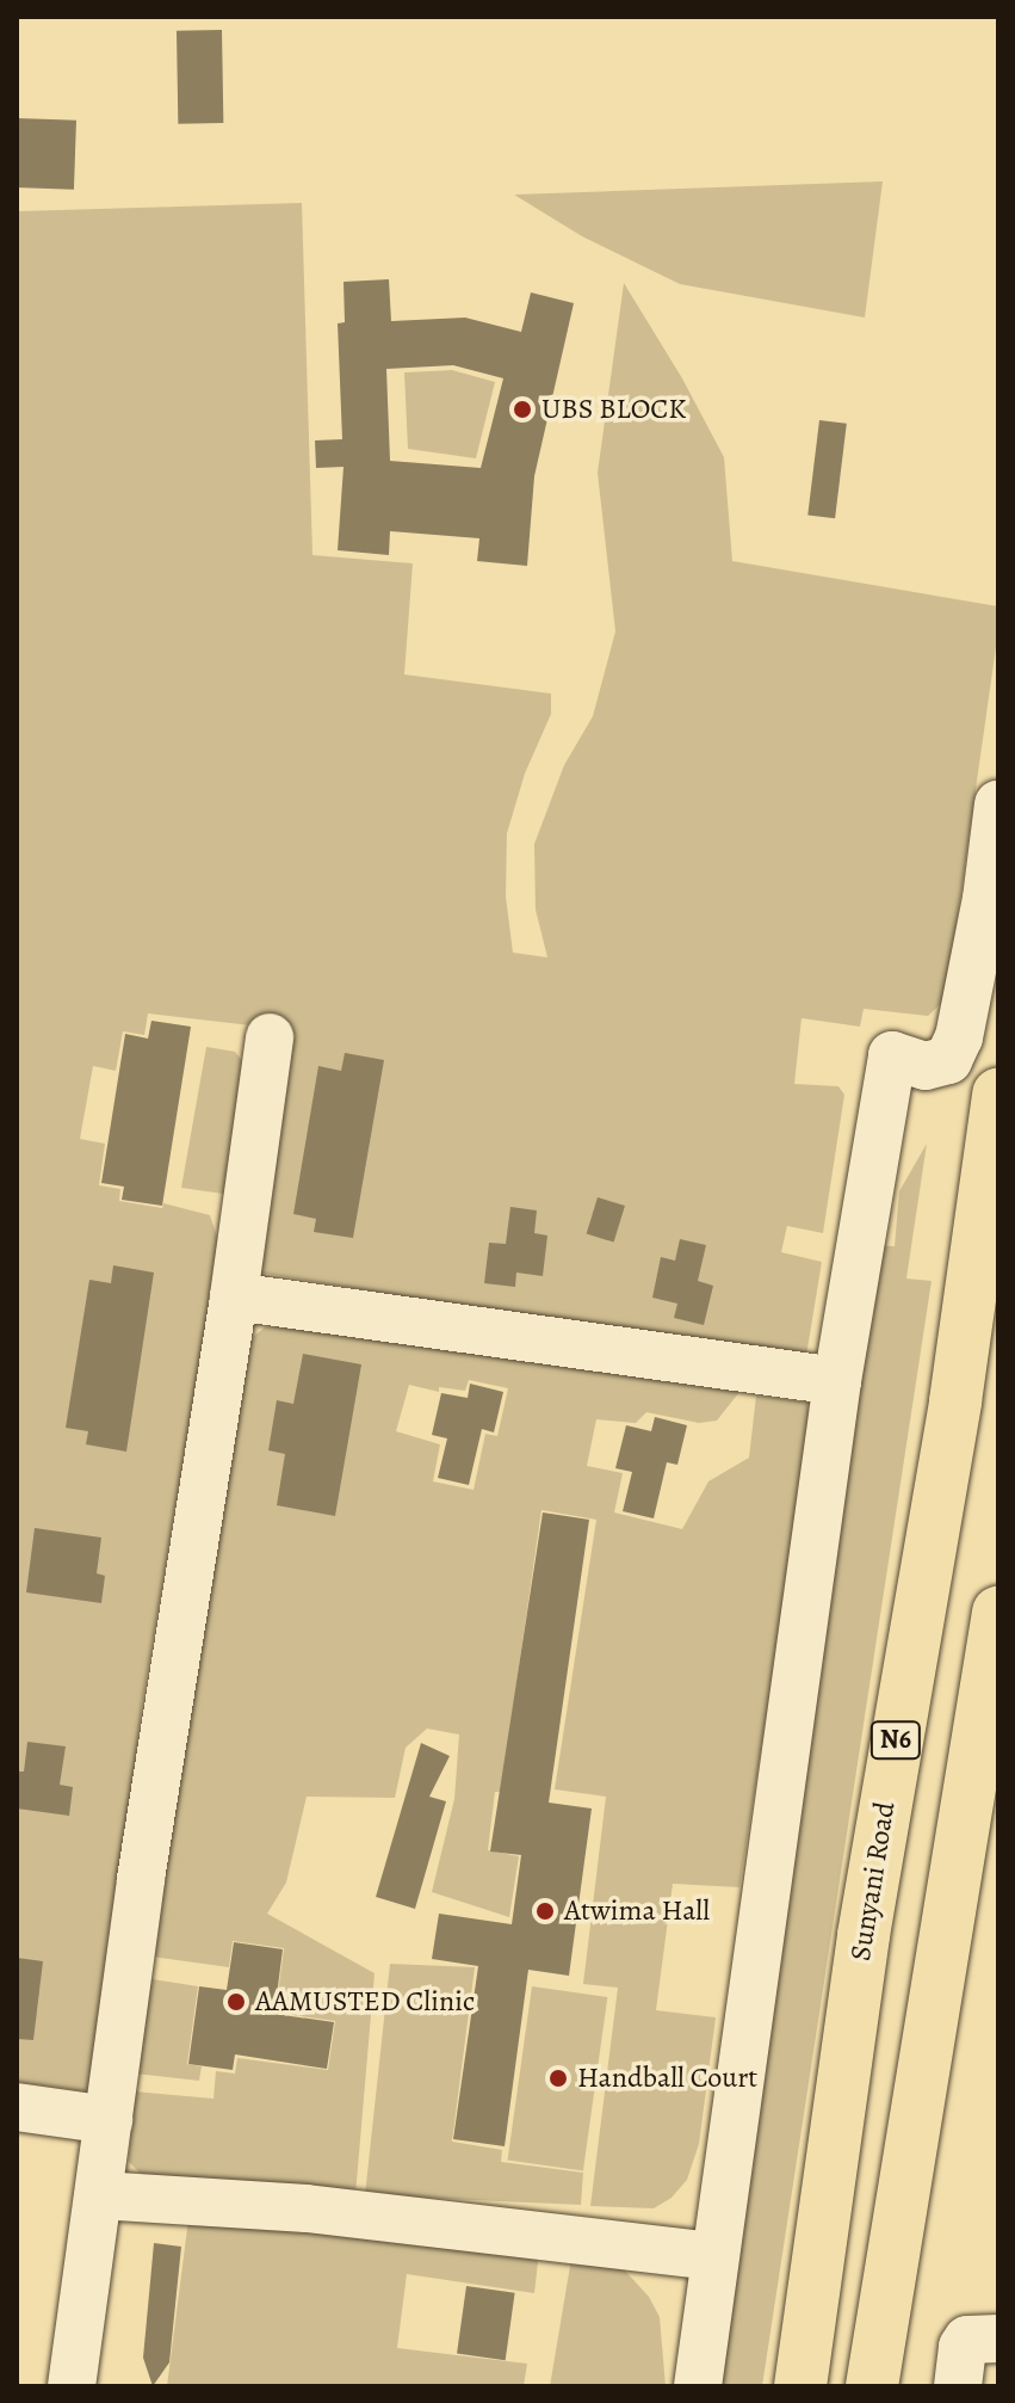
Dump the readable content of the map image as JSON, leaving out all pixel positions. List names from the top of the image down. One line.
{"streets":{"main road":["N6","Sunyani Road"]},"places":["UBS BLOCK","Atwima Hall","AAMUSTED Clinic","Handball Court"]}
